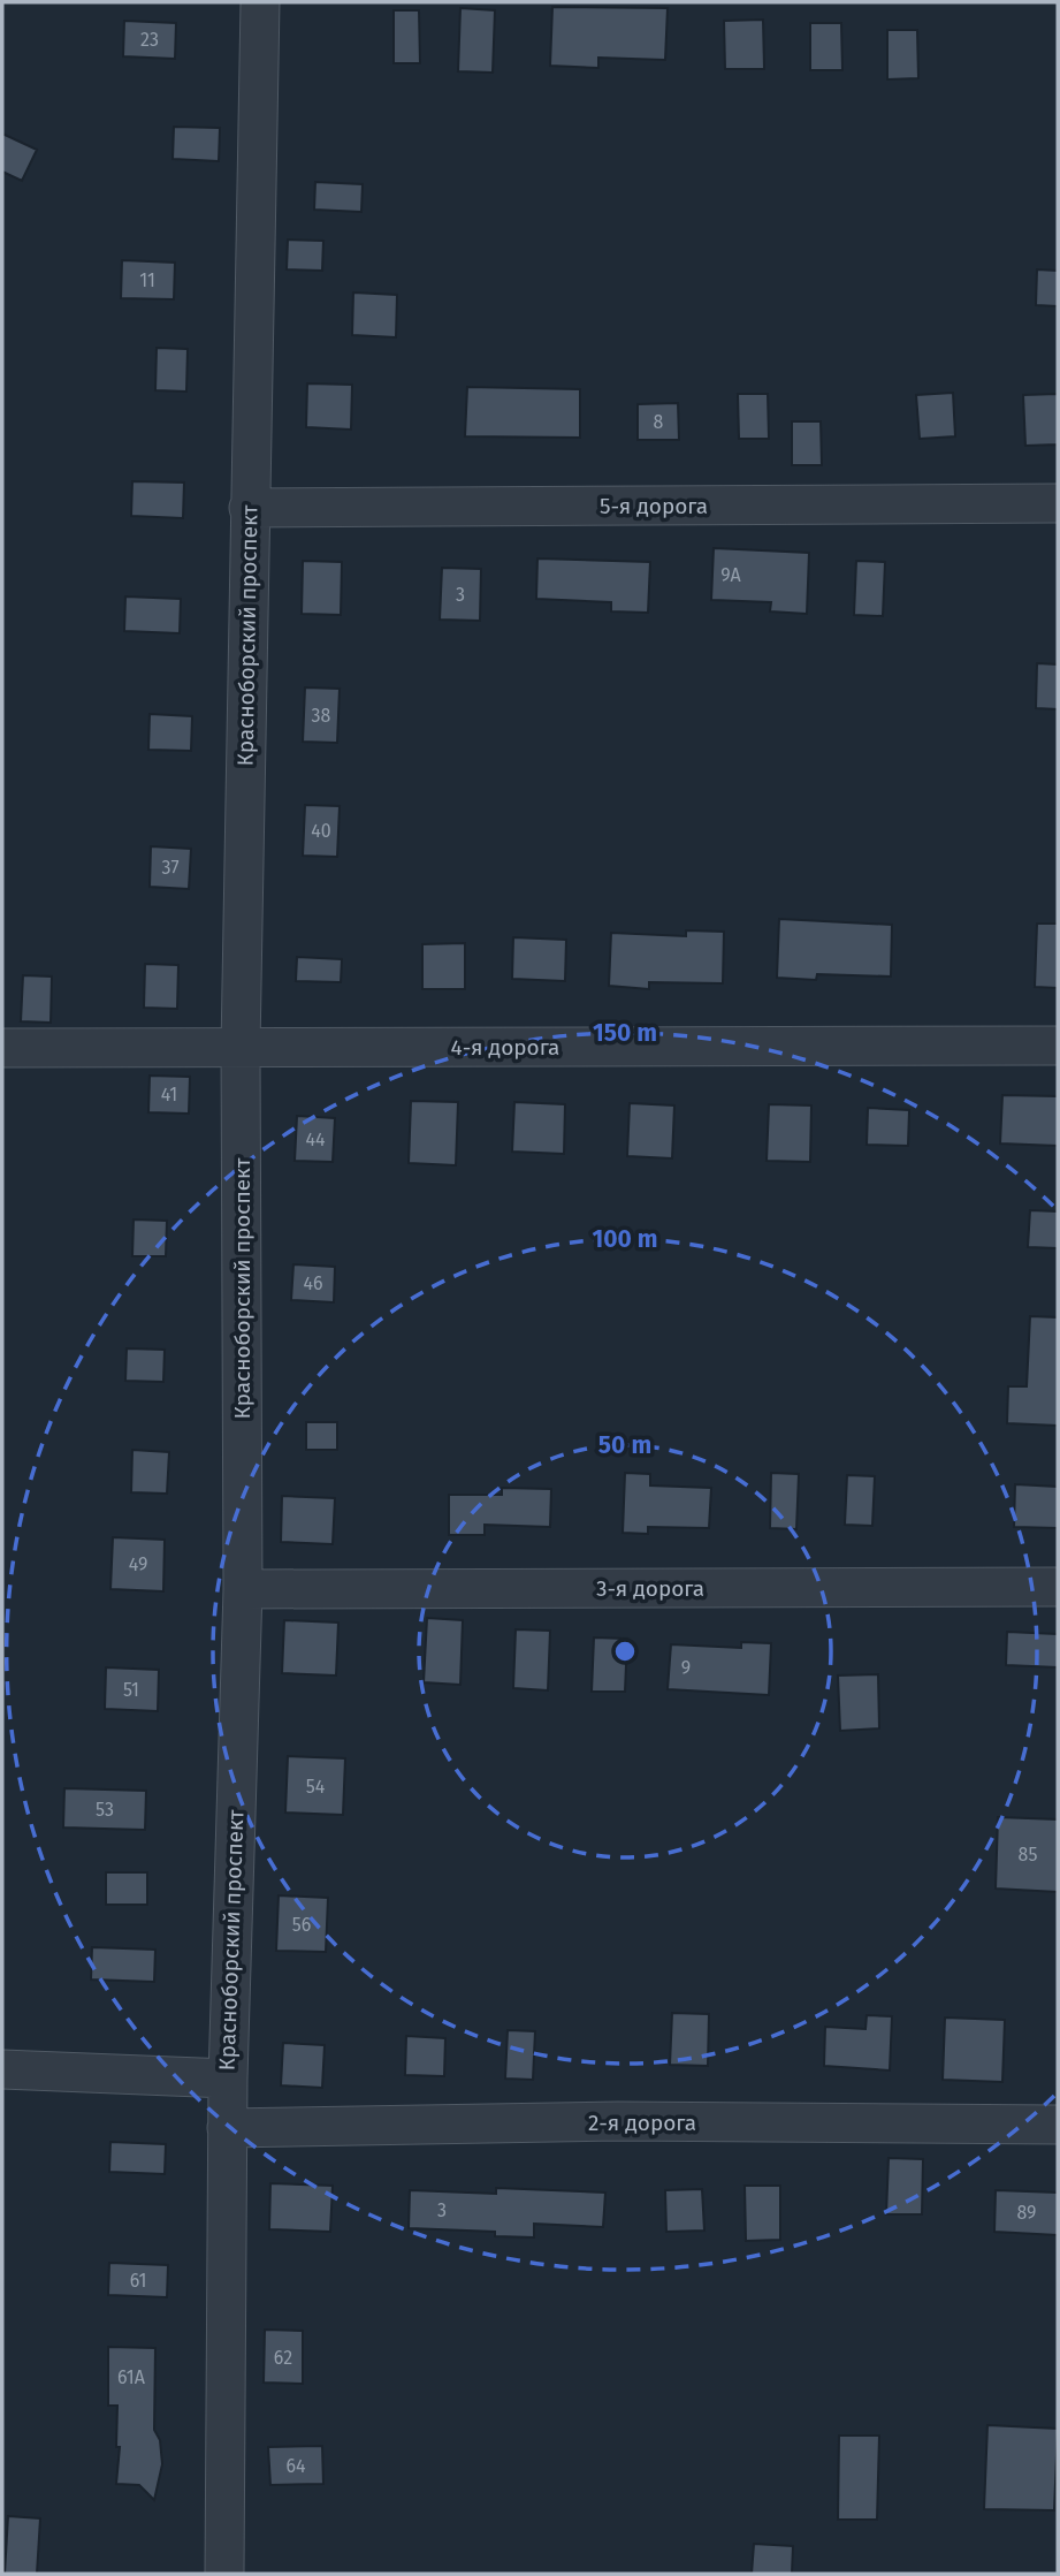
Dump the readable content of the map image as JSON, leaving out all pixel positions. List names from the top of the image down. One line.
{"streets":{"street":["5-я дорога","Красноборский проспект","4-я дорога","3-я дорога","2-я дорога"]},"crossings":[["5-я дорога","Красноборский проспект"],["Красноборский проспект","4-я дорога"],["Красноборский проспект","3-я дорога"],["Красноборский проспект","2-я дорога"]],"house_numbers":["23","11","8","9А","3","38","40","37","41","44","46","49","9","51","54","53","85","56","3","89","61","62","61А","64"],"rings":["150 m","100 m","50 m"]}
